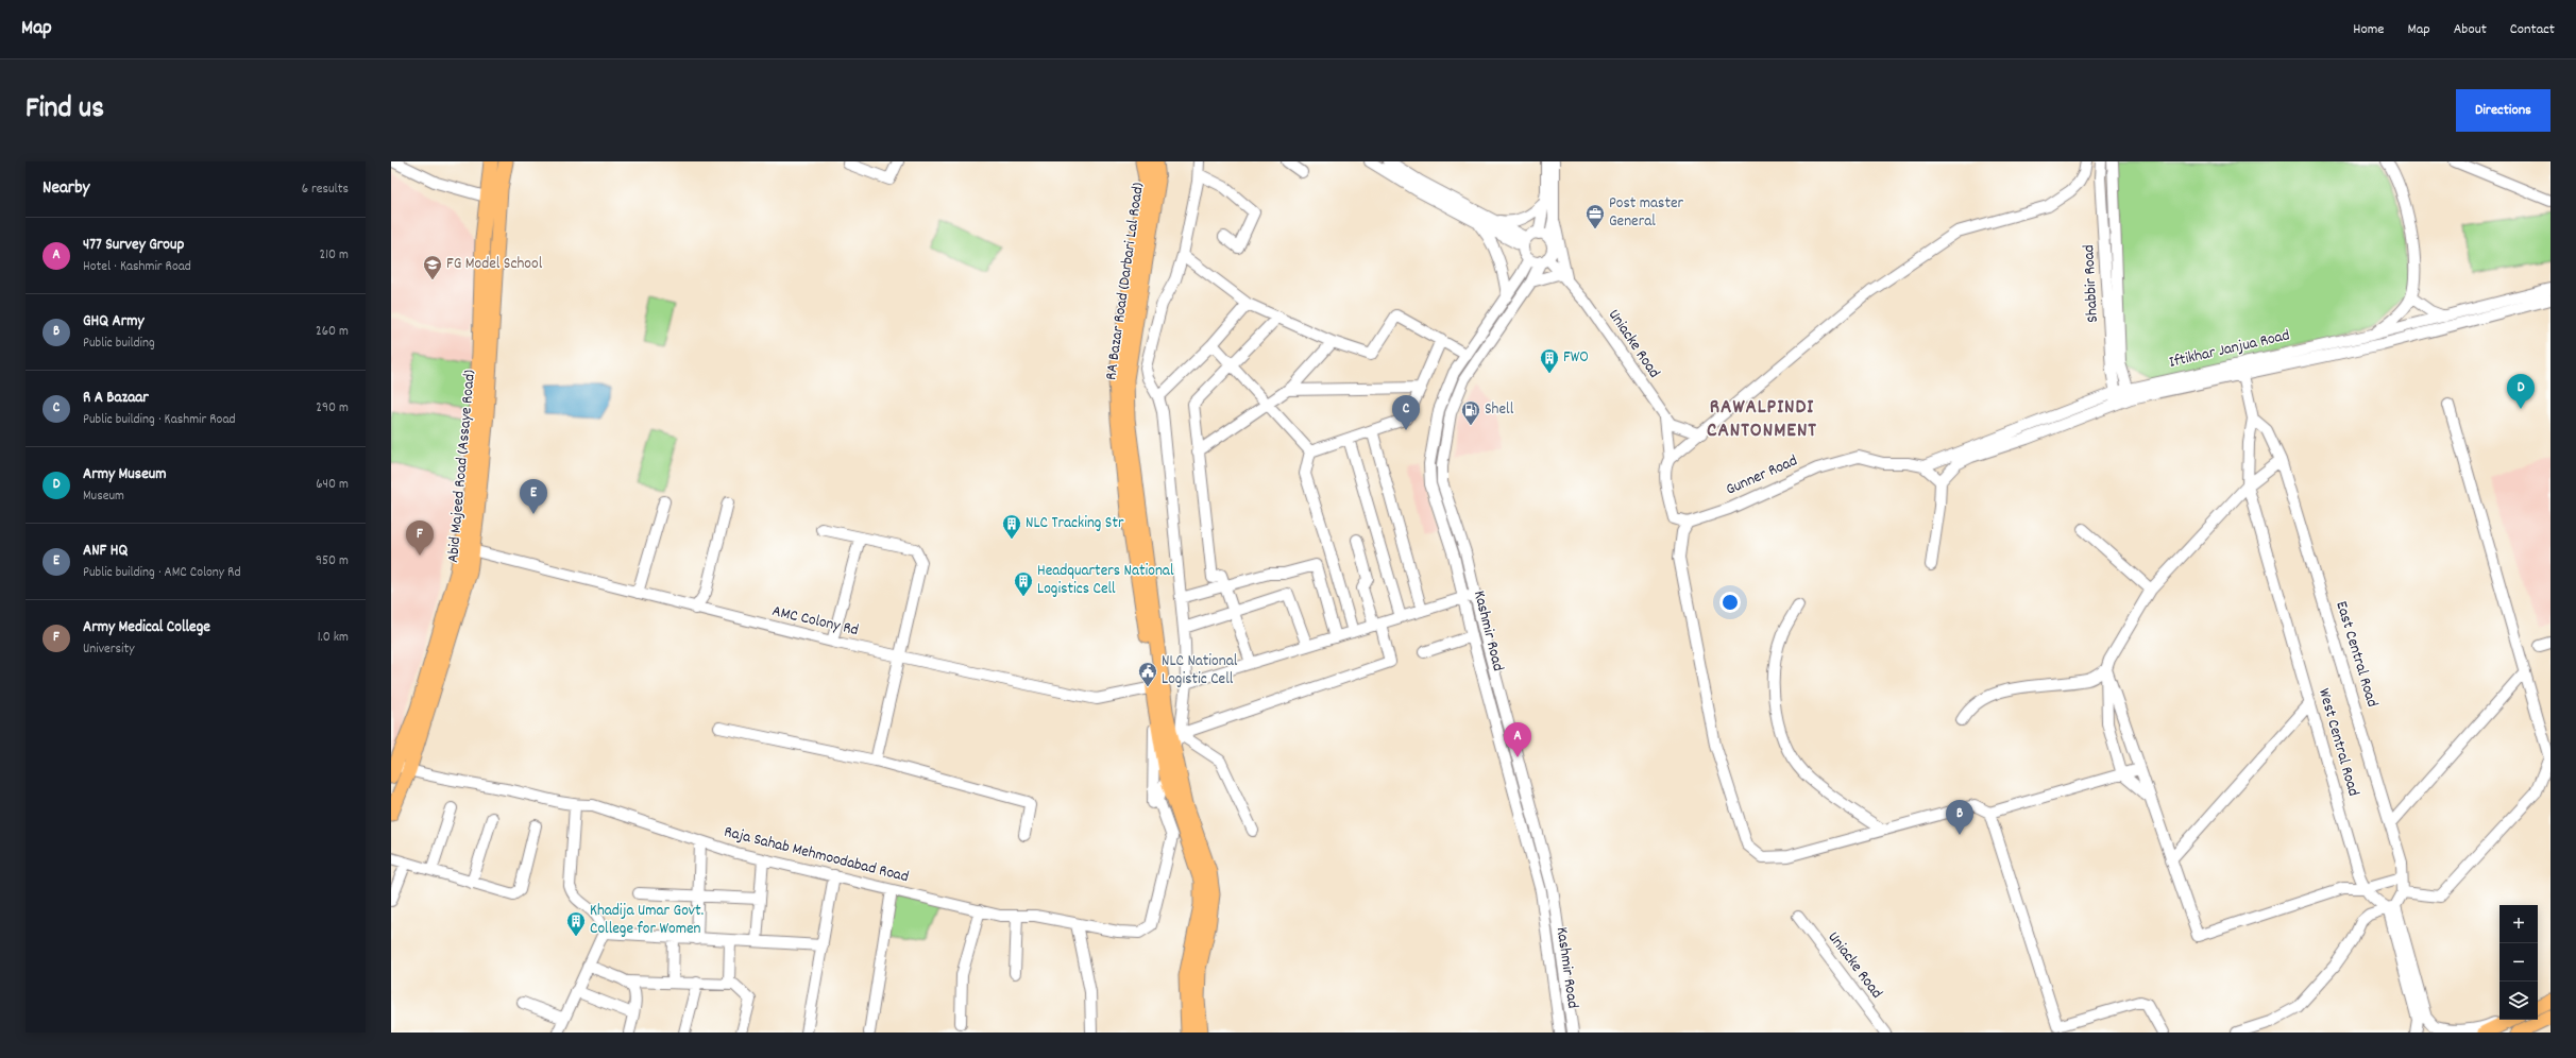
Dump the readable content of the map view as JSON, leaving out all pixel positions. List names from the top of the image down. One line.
{"streets":{"main road":["RA Bazar Road (Darbari Lal Road)","Abid Majeed Road (Assaye Road)"],"street":["Shabbir Road","Uniacke Road","Iftikhar Janjua Road","Gunner Road","AMC Colony Rd","Kashmir Road","East Central Road","West Central Road","Raja Sahab Mehmoodabad Road"]},"crossings":[["RA Bazar Road (Darbari Lal Road)","AMC Colony Rd"],["Shabbir Road","Iftikhar Janjua Road"],["Uniacke Road","Kashmir Road"],["Iftikhar Janjua Road","Gunner Road"],["Abid Majeed Road (Assaye Road)","AMC Colony Rd"],["Abid Majeed Road (Assaye Road)","Raja Sahab Mehmoodabad Road"],["East Central Road","West Central Road"]],"districts":["RAWALPINDI CANTONMENT"],"places":{"office":["Post master General"],"school or university":["FG Model School"],"building":["FWO","NLC Tracking Str","Headquarters National Logistics Cell","Khadija Umar Govt. College for Women"],"fuel station":["Shell"],"public building":["NLC National Logistic Cell"]},"page":{"header":"Map","nav":["Home","Map","About","Contact"],"title":"Find us","buttons":"Directions","heading":["Nearby","6 results"],"list":[{"mark":"A","name":"477 Survey Group","note":"Hotel · Kashmir Road","value":"210 m"},{"mark":"B","name":"GHQ Army","note":"Public building","value":"260 m"},{"mark":"C","name":"R A Bazaar","note":"Public building · Kashmir Road","value":"290 m"},{"mark":"D","name":"Army Museum","note":"Museum","value":"640 m"},{"mark":"E","name":"ANF HQ","note":"Public building · AMC Colony Rd","value":"950 m"},{"mark":"F","name":"Army Medical College","note":"University","value":"1.0 km"}],"pins":["D","C","E","F","A","B"],"map_buttons":["+","−"]}}
